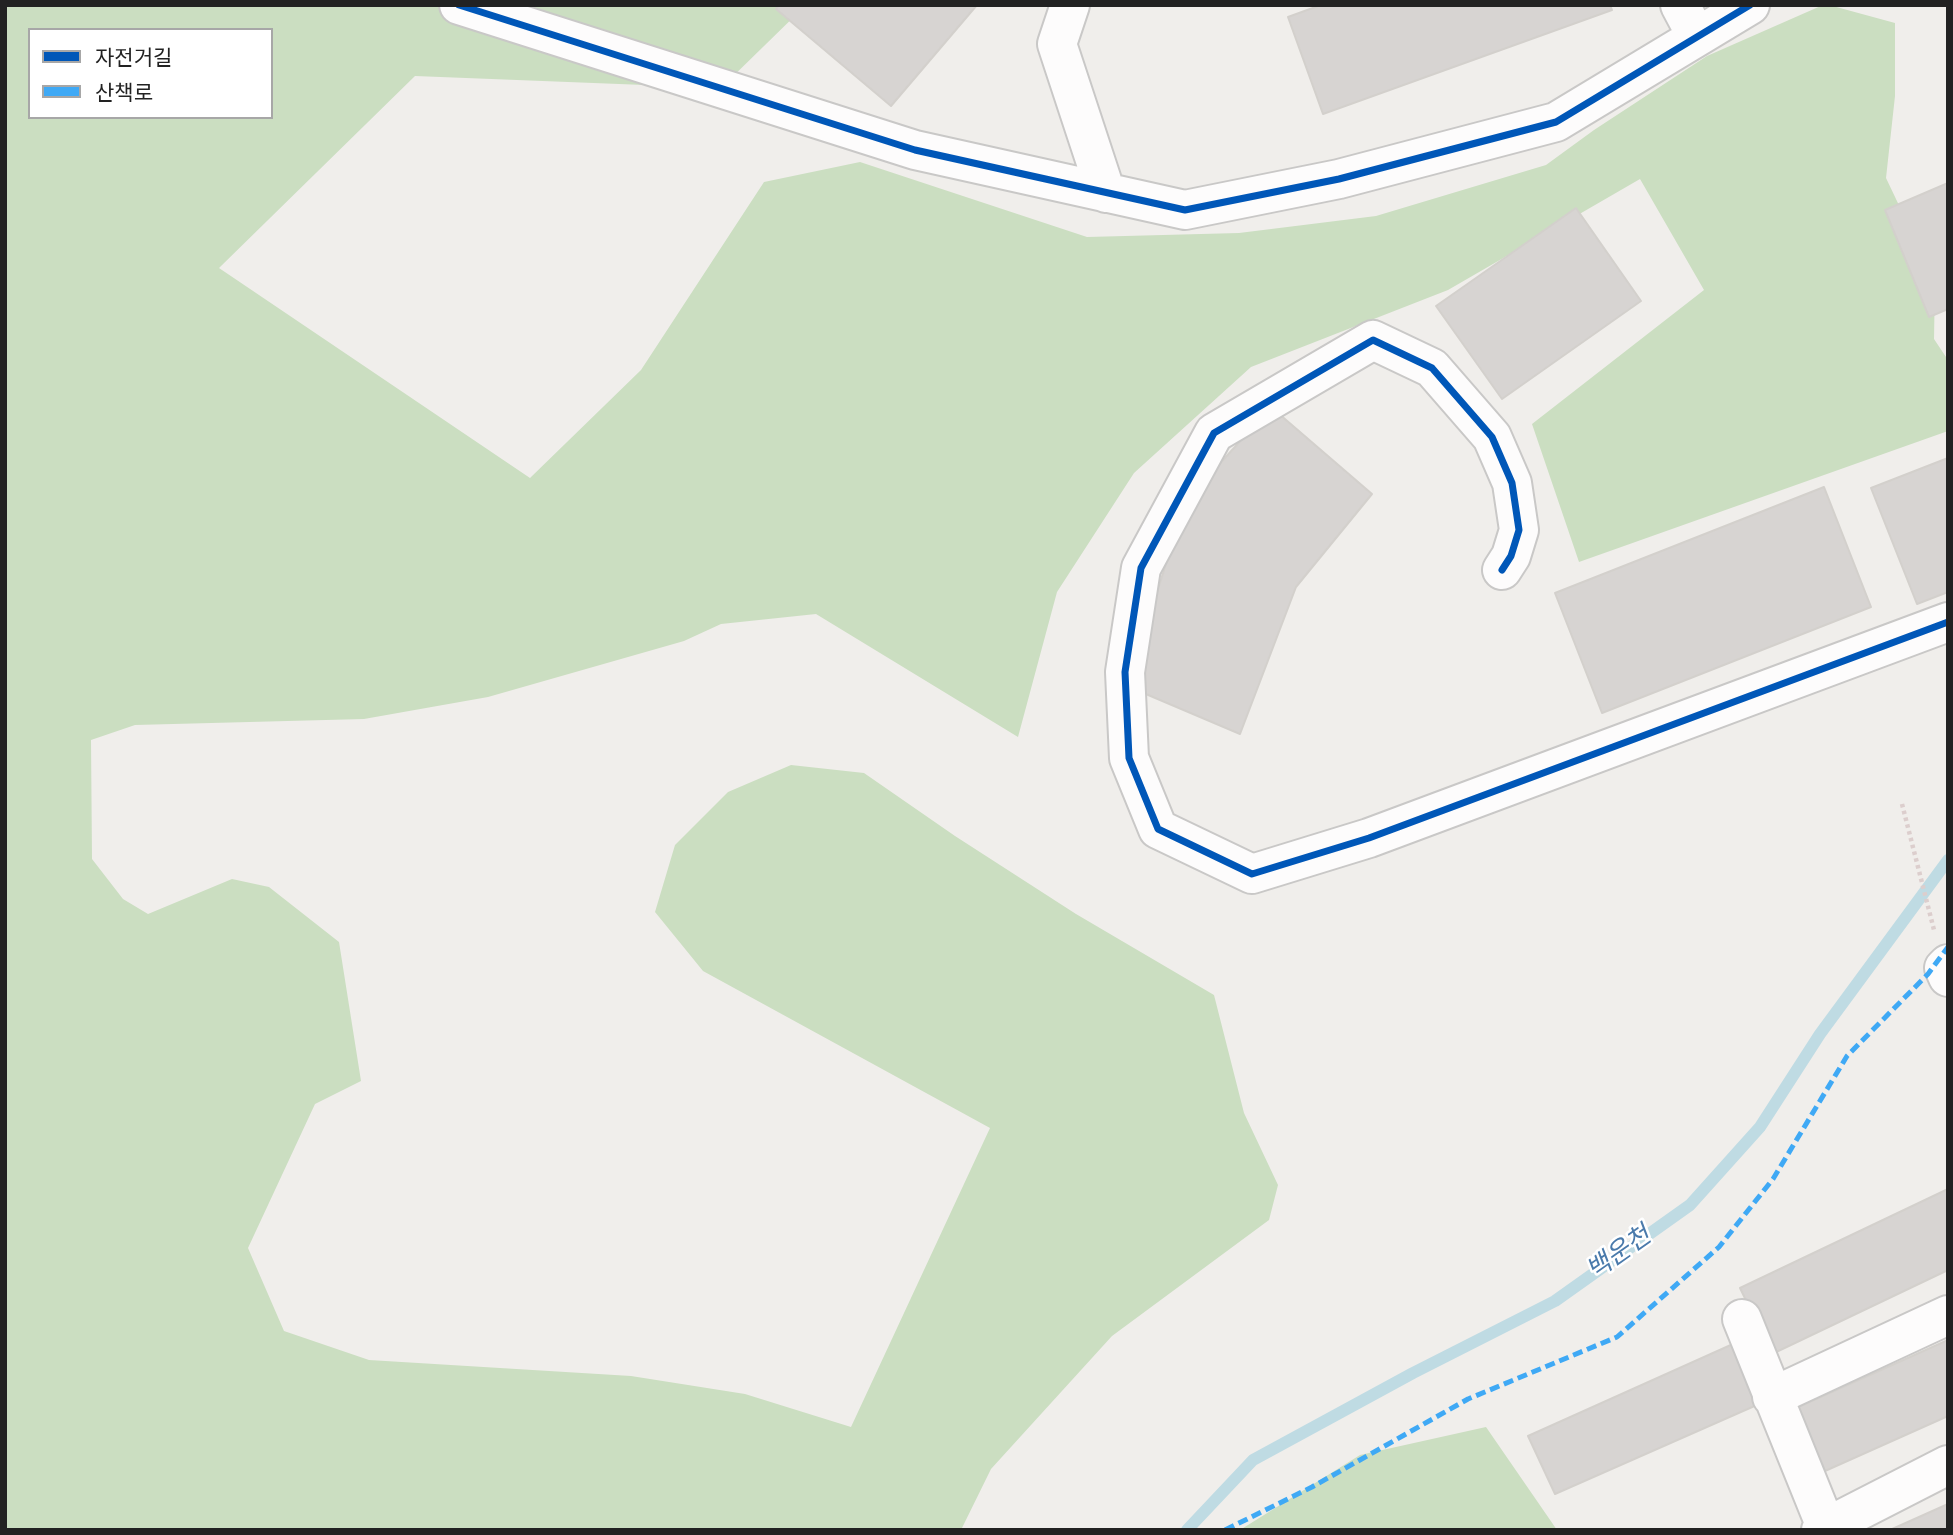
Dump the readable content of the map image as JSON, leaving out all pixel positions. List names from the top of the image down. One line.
{"water":["백운천"],"legend":["자전거길","산책로"]}
